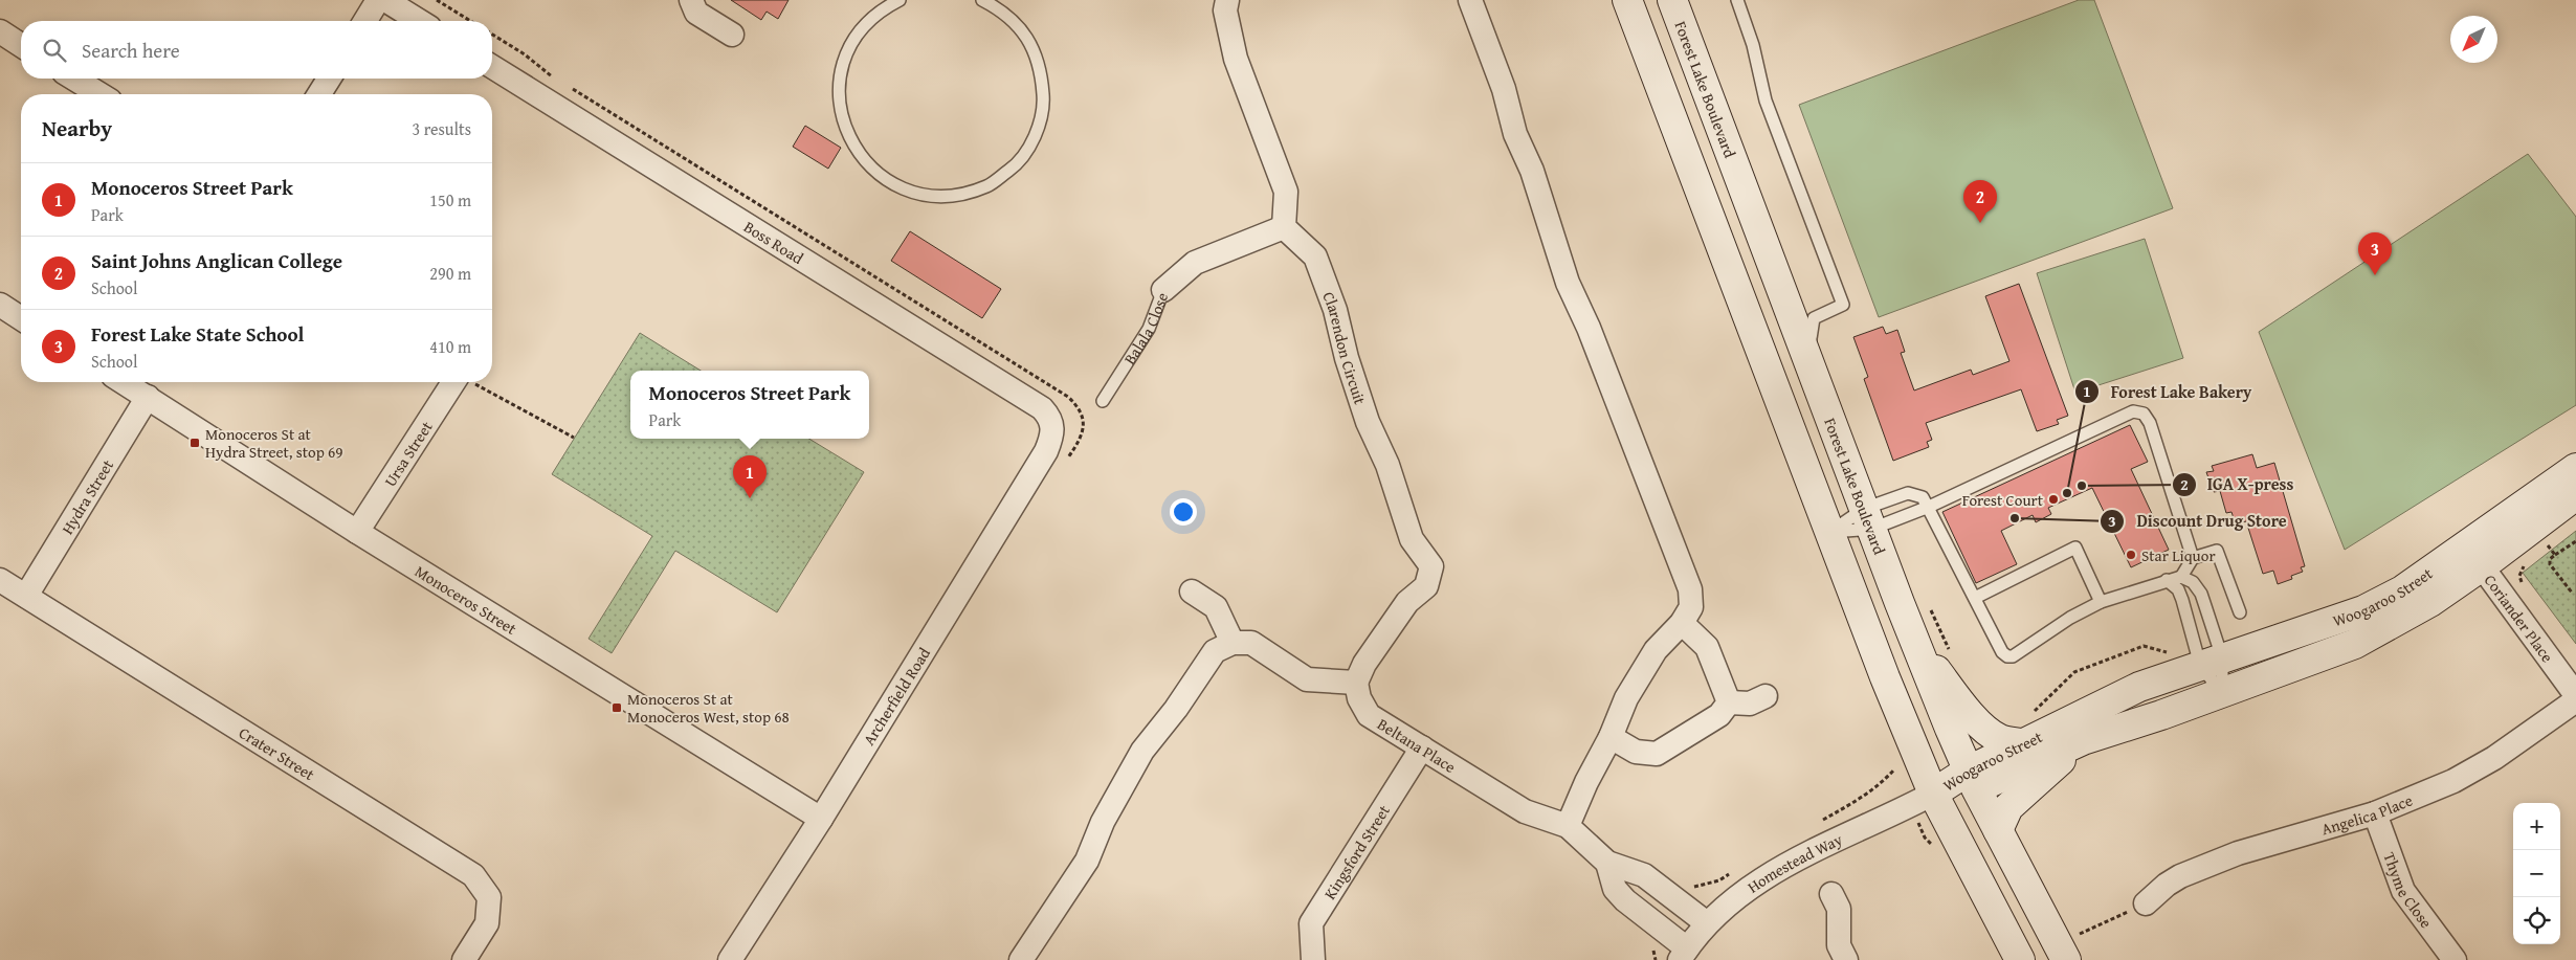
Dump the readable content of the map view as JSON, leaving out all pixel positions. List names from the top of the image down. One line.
{"streets":{"main road":["Forest Lake Boulevard","Woogaroo Street"],"street":["Boss Road","Balala Close","Clarendon Circuit","Ursa Street","Hydra Street","Monoceros Street","Coriander Place","Archerfield Road","Beltana Place","Crater Street","Angelica Place","Kingsford Street","Homestead Way","Thyme Close"]},"crossings":[["Forest Lake Boulevard","Woogaroo Street"],["Boss Road","Archerfield Road"],["Balala Close","Clarendon Circuit"],["Clarendon Circuit","Beltana Place"],["Ursa Street","Monoceros Street"],["Hydra Street","Monoceros Street"],["Hydra Street","Crater Street"],["Woogaroo Street","Coriander Place"],["Woogaroo Street","Homestead Way"],["Monoceros Street","Archerfield Road"],["Beltana Place","Kingsford Street"],["Beltana Place","Homestead Way"],["Angelica Place","Thyme Close"]],"places":{"transit":["Monoceros St at Hydra Street, stop 69","Monoceros St at Monoceros West, stop 68"],"other":["IGA X-press","Forest Lake Bakery","Forest Court","Discount Drug Store","Star Liquor"]},"north":"bottom left","page":{"search":"Search here","heading":["Nearby","3 results"],"list":[{"mark":"1","name":"Monoceros Street Park","note":"Park","value":"150 m"},{"mark":"2","name":"Saint Johns Anglican College","note":"School","value":"290 m"},{"mark":"3","name":"Forest Lake State School","note":"School","value":"410 m"}],"pins":["2","3","1"],"popup":["Monoceros Street Park","Park"],"map_buttons":["+","−"]}}
